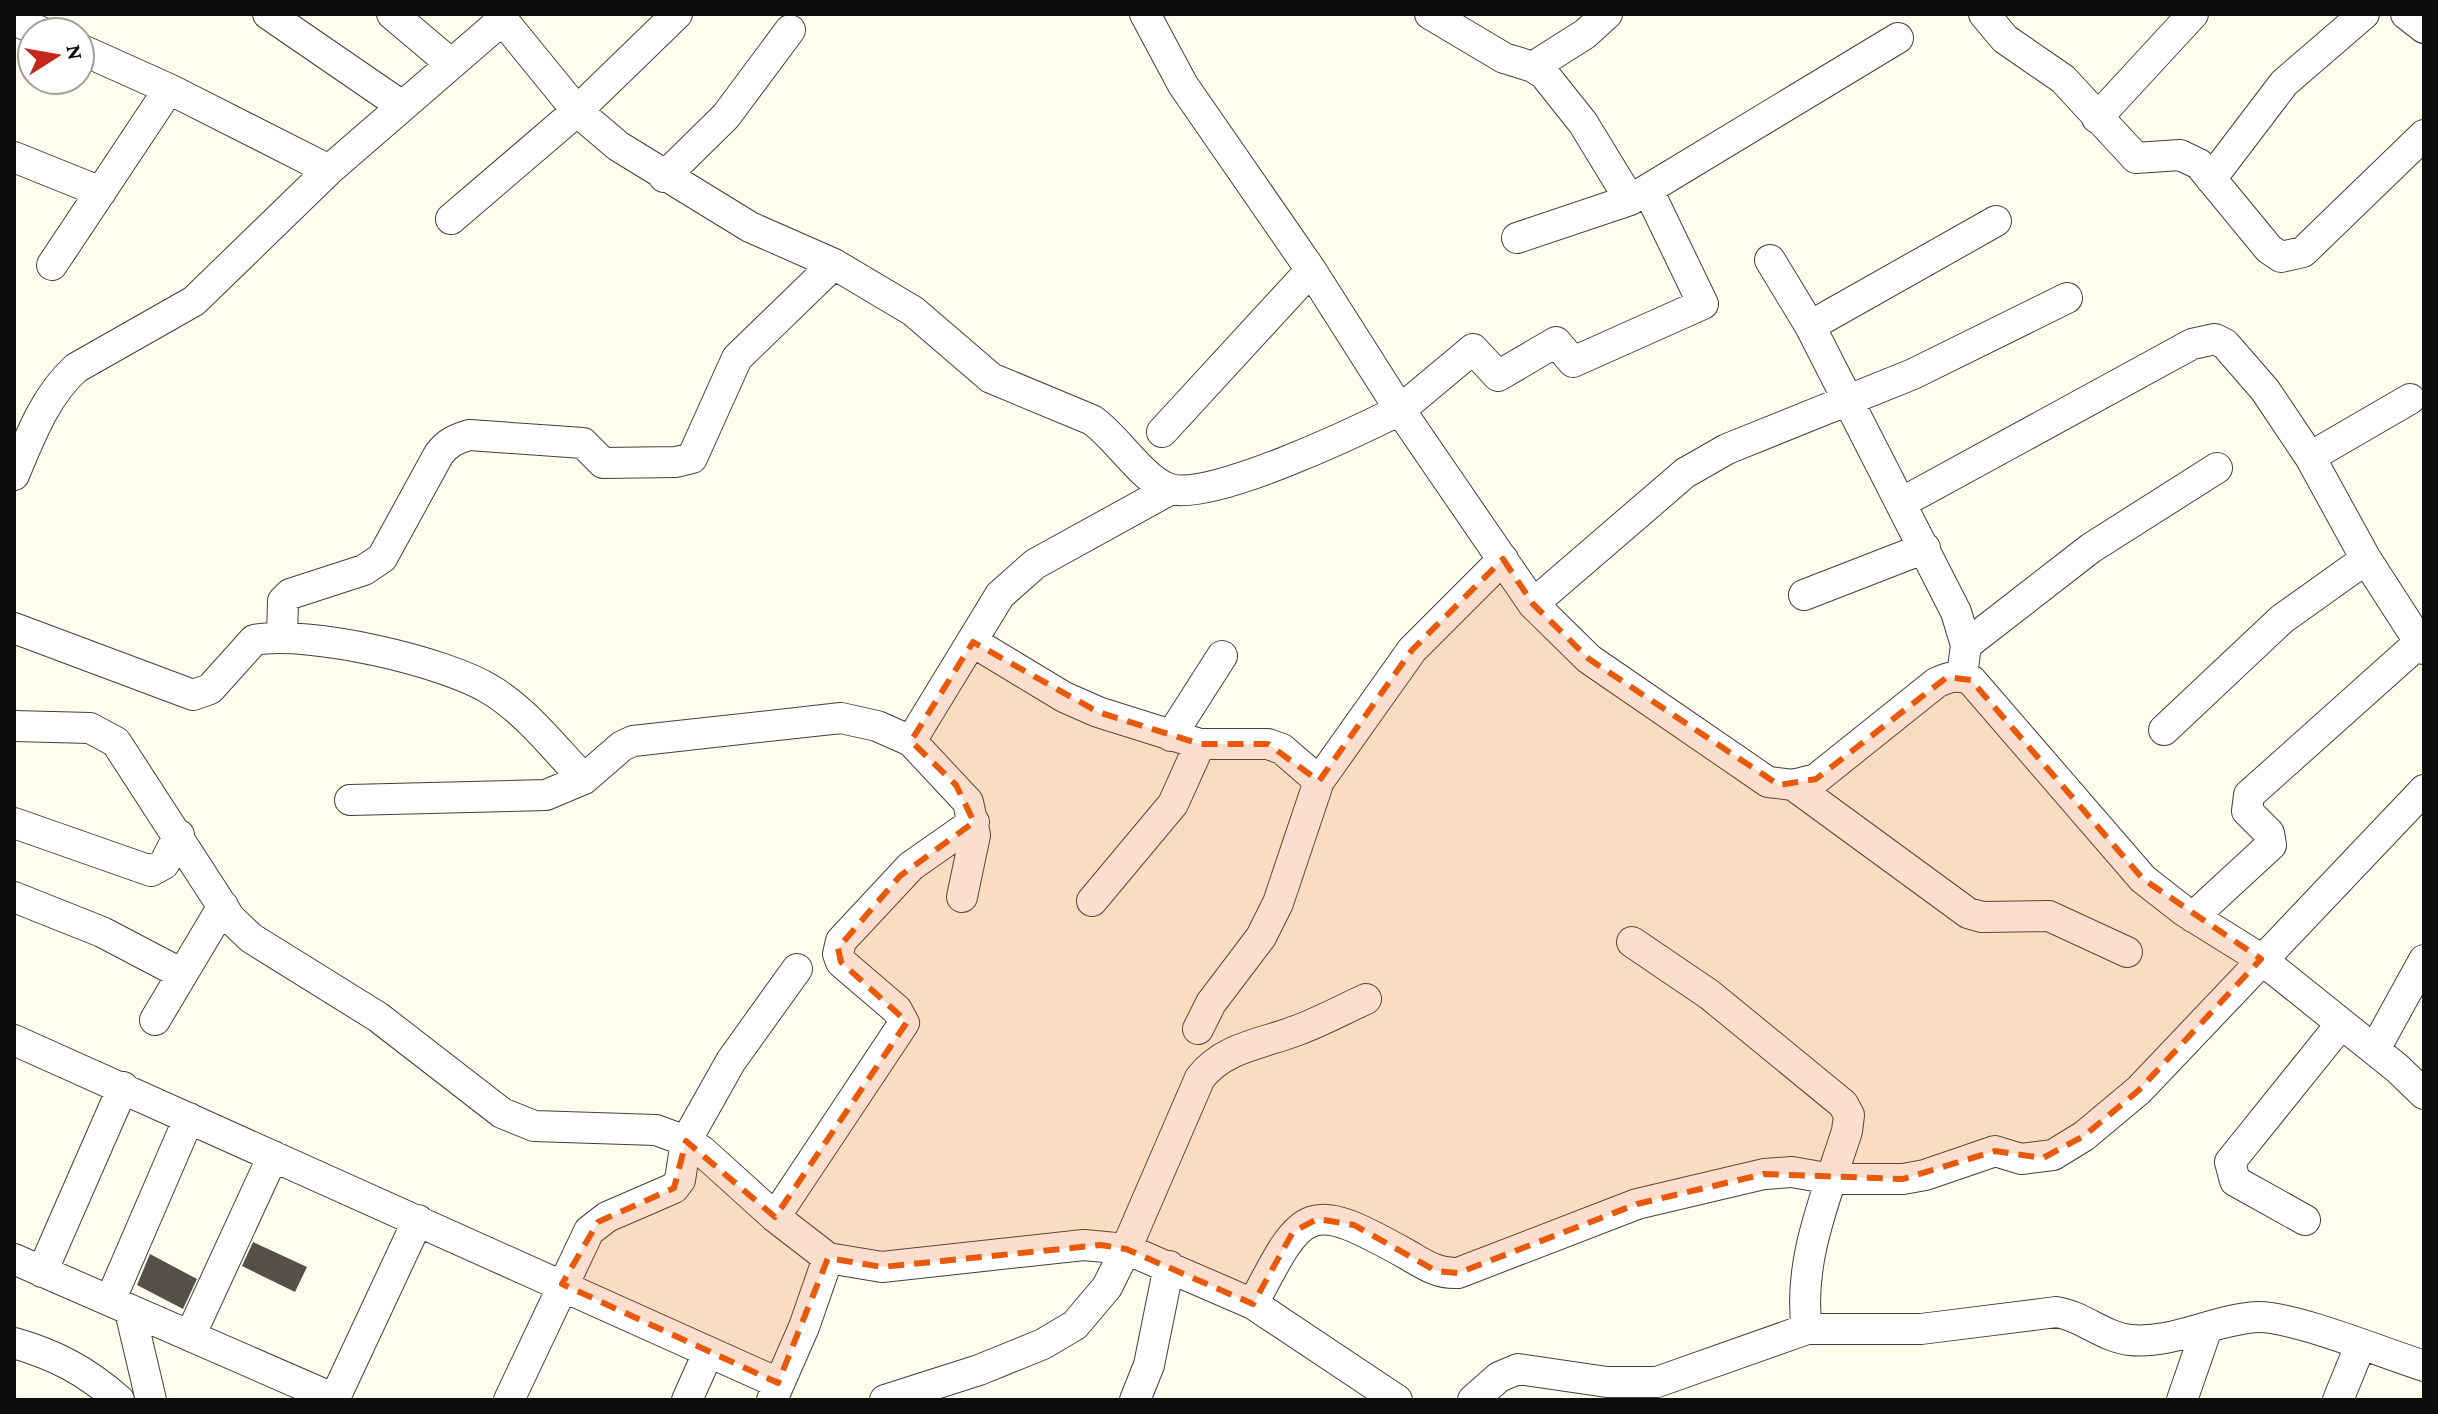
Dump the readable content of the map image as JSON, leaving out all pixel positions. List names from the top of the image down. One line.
{"north":"right"}
